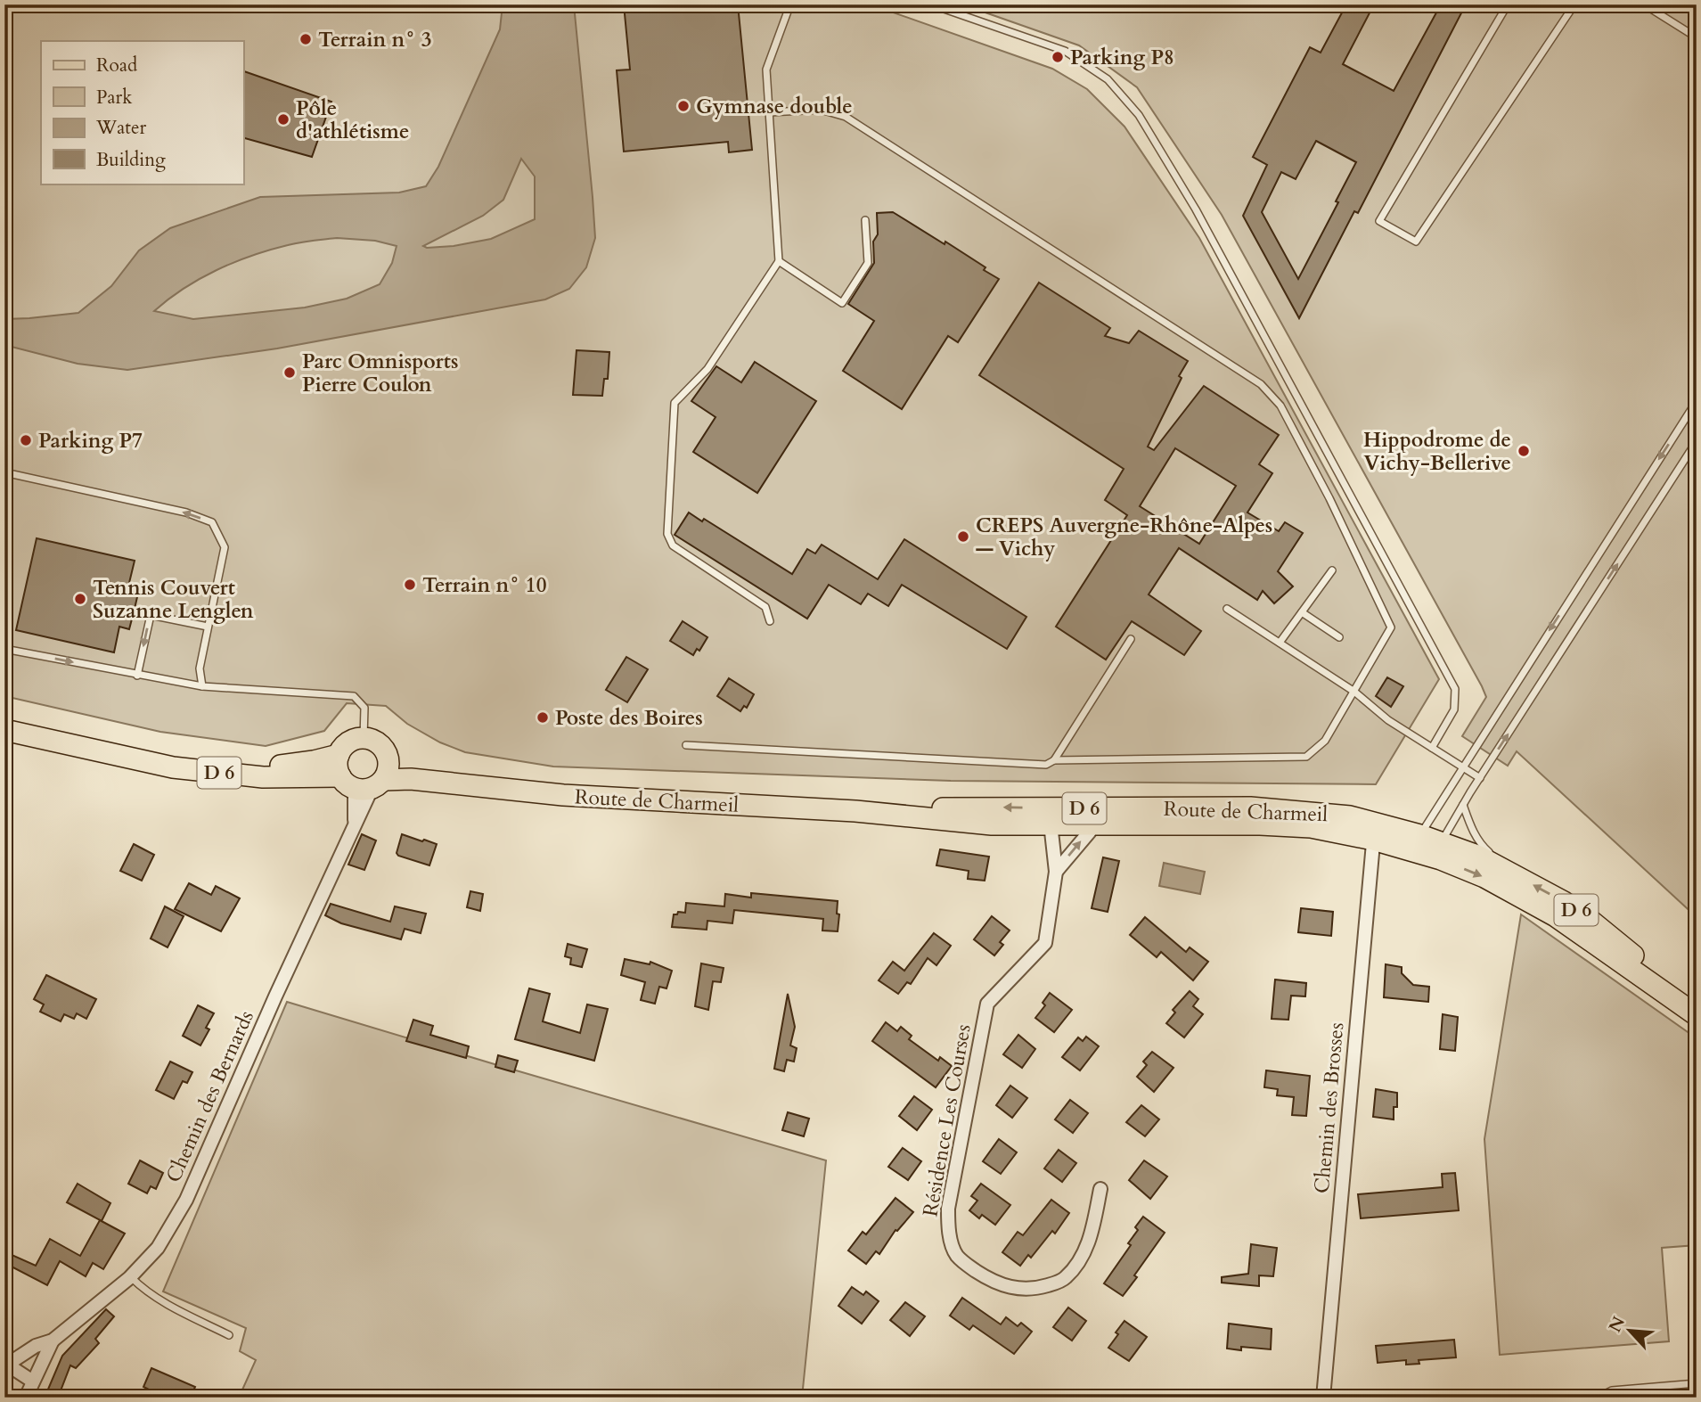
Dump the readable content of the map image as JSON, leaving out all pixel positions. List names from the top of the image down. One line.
{"streets":{"main road":["D 6","Route de Charmeil"],"street":["Chemin des Bernards","Chemin des Brosses","Résidence Les Courses"]},"crossings":[["Route de Charmeil","Chemin des Bernards"],["Route de Charmeil","Chemin des Brosses"],["Route de Charmeil","Résidence Les Courses"]],"places":["Terrain n° 3","Parking P8","Gymnase double","Pôle d'athlétisme","Parc Omnisports Pierre Coulon","Parking P7","Hippodrome de Vichy-Bellerive","CREPS Auvergne-Rhône-Alpes — Vichy","Terrain n° 10","Tennis Couvert Suzanne Lenglen","Poste des Boires"],"legend":["Road","Park","Water","Building"],"north":"top left"}
